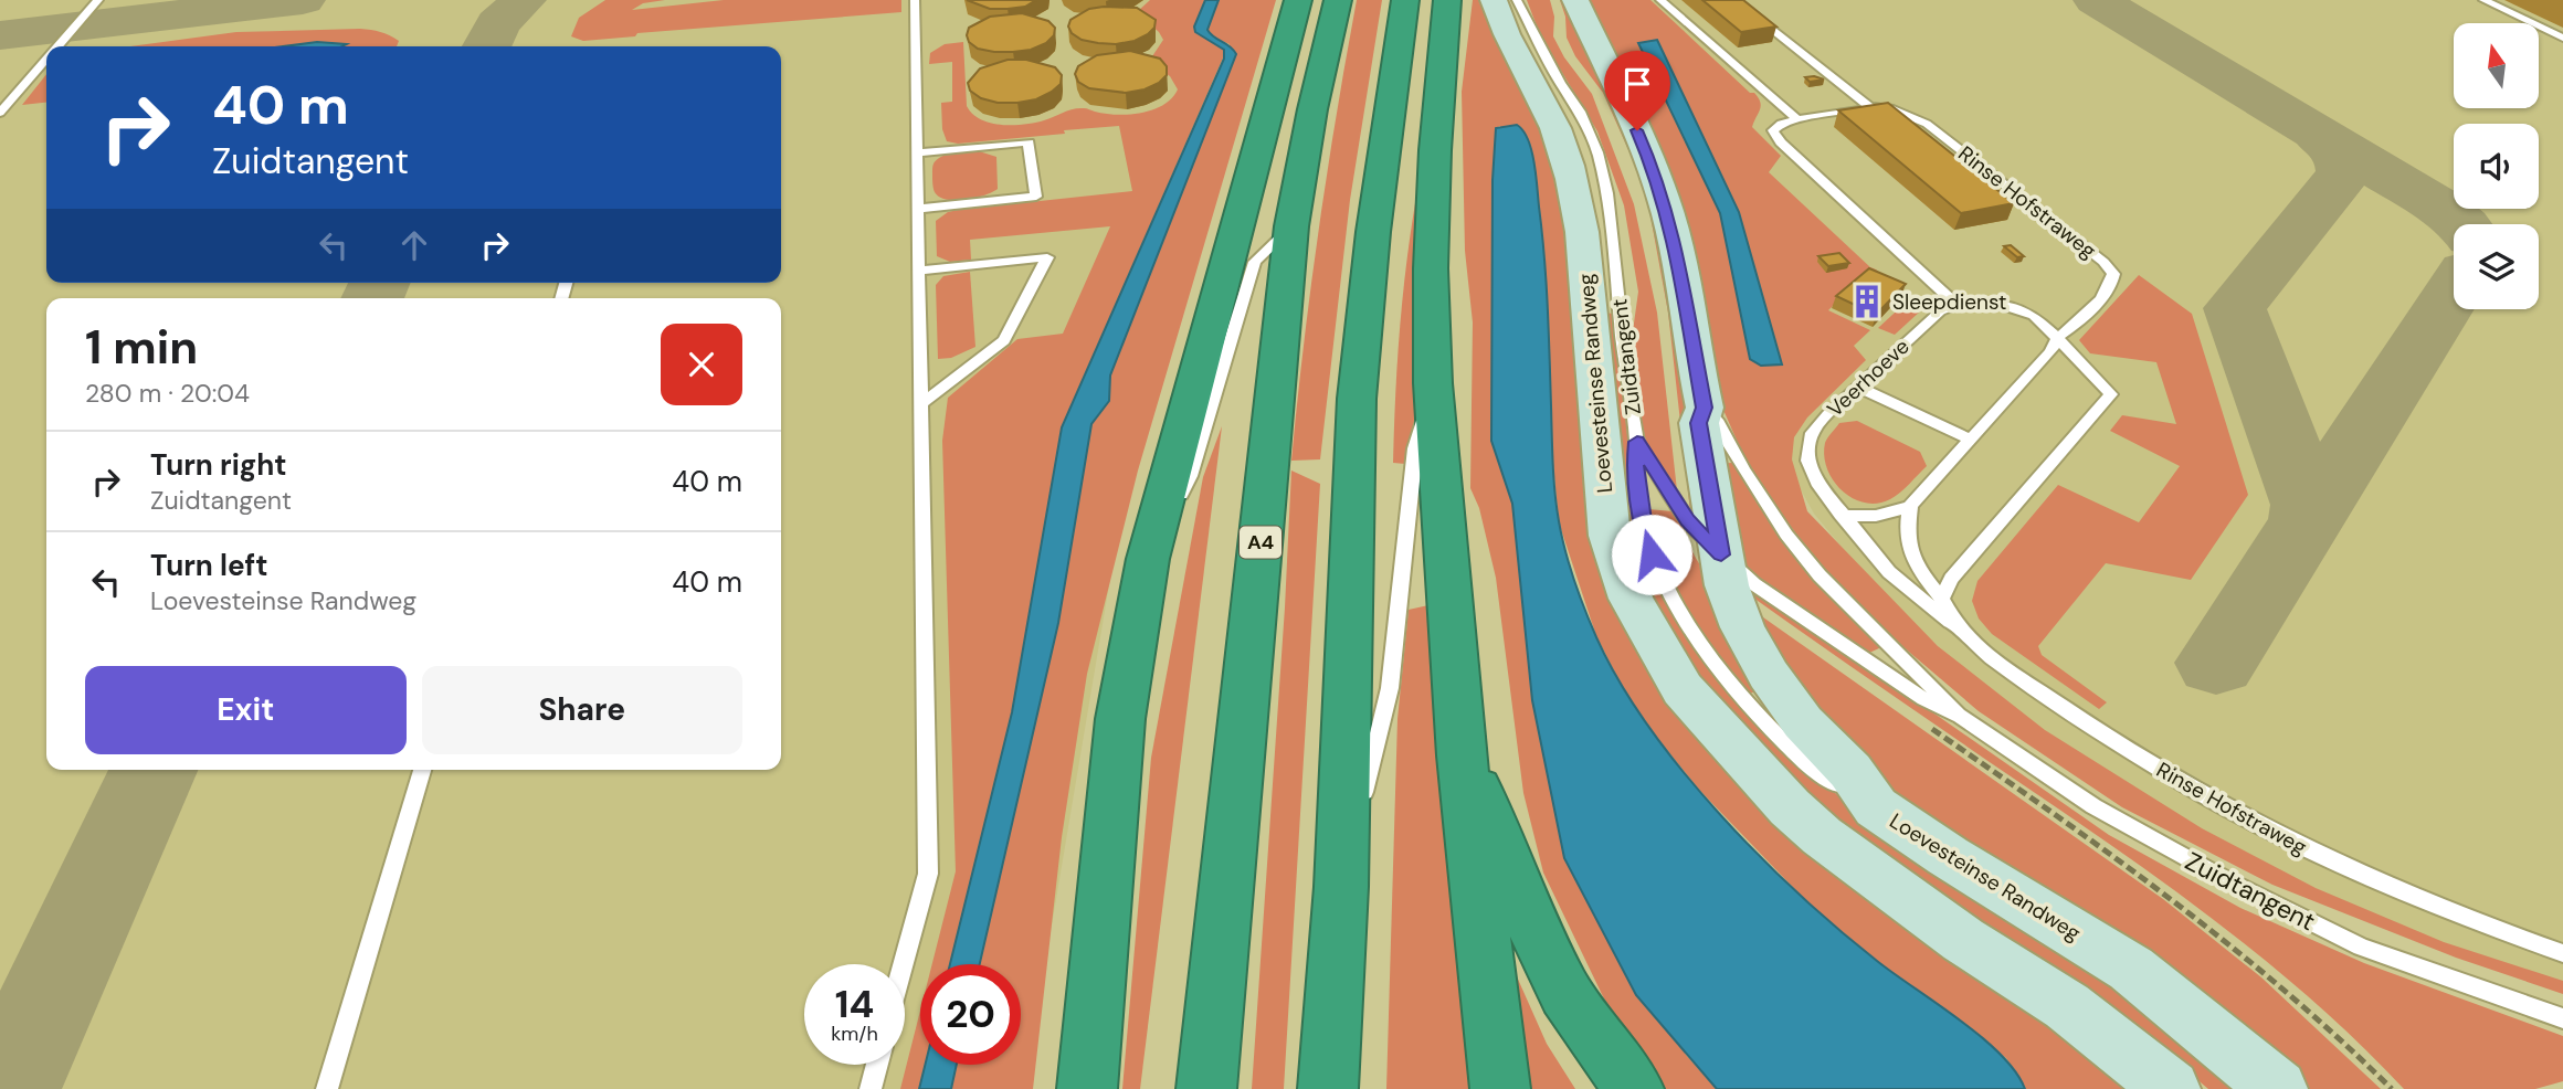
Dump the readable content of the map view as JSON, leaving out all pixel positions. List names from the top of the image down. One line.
{"streets":{"highway":["A4"],"street":["Loevesteinse Randweg"],"lane":["Rinse Hofstraweg","Zuidtangent","Veerhoeve"]},"crossings":[["Rinse Hofstraweg","Veerhoeve"],["Zuidtangent","Loevesteinse Randweg"]],"places":{"building":["Sleepdienst"]},"north":"top","page":{"turn":["40 m","Zuidtangent"],"heading":["1 min","280 m · 20:04"],"list":[{"name":"Turn right","note":"Zuidtangent","value":"40 m"},{"name":"Turn left","note":"Loevesteinse Randweg","value":"40 m"}],"buttons":["Exit","Share"],"speed":"14 km/h","limit":"20"}}
